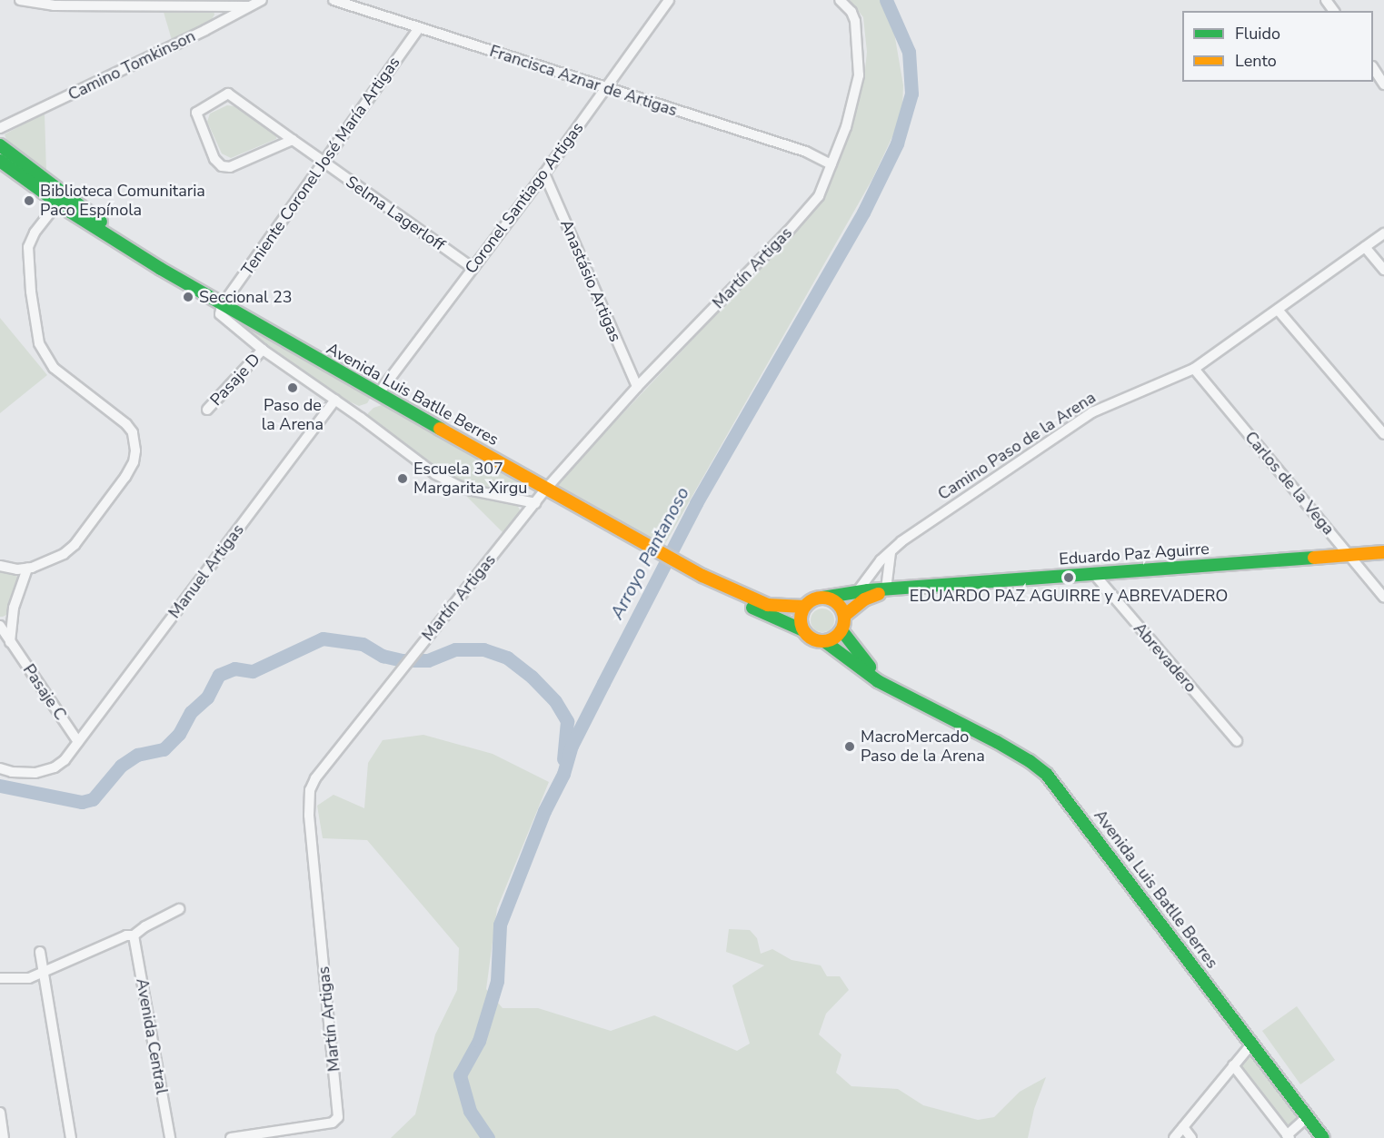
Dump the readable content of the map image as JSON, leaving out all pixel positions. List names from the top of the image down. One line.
{"streets":{"main road":["Avenida Luis Batlle Berres","Eduardo Paz Aguirre"],"street":["Camino Tomkinson","Francisca Aznar de Artigas","Teniente Coronel José María Artigas","Coronel Santiago Artigas","Selma Lagerloff","Martín Artigas","Anastásio Artigas","Pasaje D","Camino Paso de la Arena","Carlos de la Vega","Manuel Artigas","Abrevadero","Pasaje C","Avenida Central"]},"crossings":[["Francisca Aznar de Artigas","Teniente Coronel José María Artigas"],["Francisca Aznar de Artigas","Coronel Santiago Artigas"],["Francisca Aznar de Artigas","Martín Artigas"],["Teniente Coronel José María Artigas","Selma Lagerloff"],["Teniente Coronel José María Artigas","Avenida Luis Batlle Berres"],["Coronel Santiago Artigas","Selma Lagerloff"],["Coronel Santiago Artigas","Anastásio Artigas"],["Coronel Santiago Artigas","Avenida Luis Batlle Berres"],["Martín Artigas","Anastásio Artigas"],["Martín Artigas","Avenida Luis Batlle Berres"],["Camino Paso de la Arena","Carlos de la Vega"],["Carlos de la Vega","Eduardo Paz Aguirre"],["Eduardo Paz Aguirre","Abrevadero"],["Manuel Artigas","Pasaje C"]],"water":["Arroyo Pantanoso"],"places":["Biblioteca Comunitaria Paco Espínola","Seccional 23","Paso de la Arena","Escuela 307 Margarita Xirgu","EDUARDO PAZ AGUIRRE y ABREVADERO","MacroMercado Paso de la Arena"],"legend":["Fluido","Lento"]}
